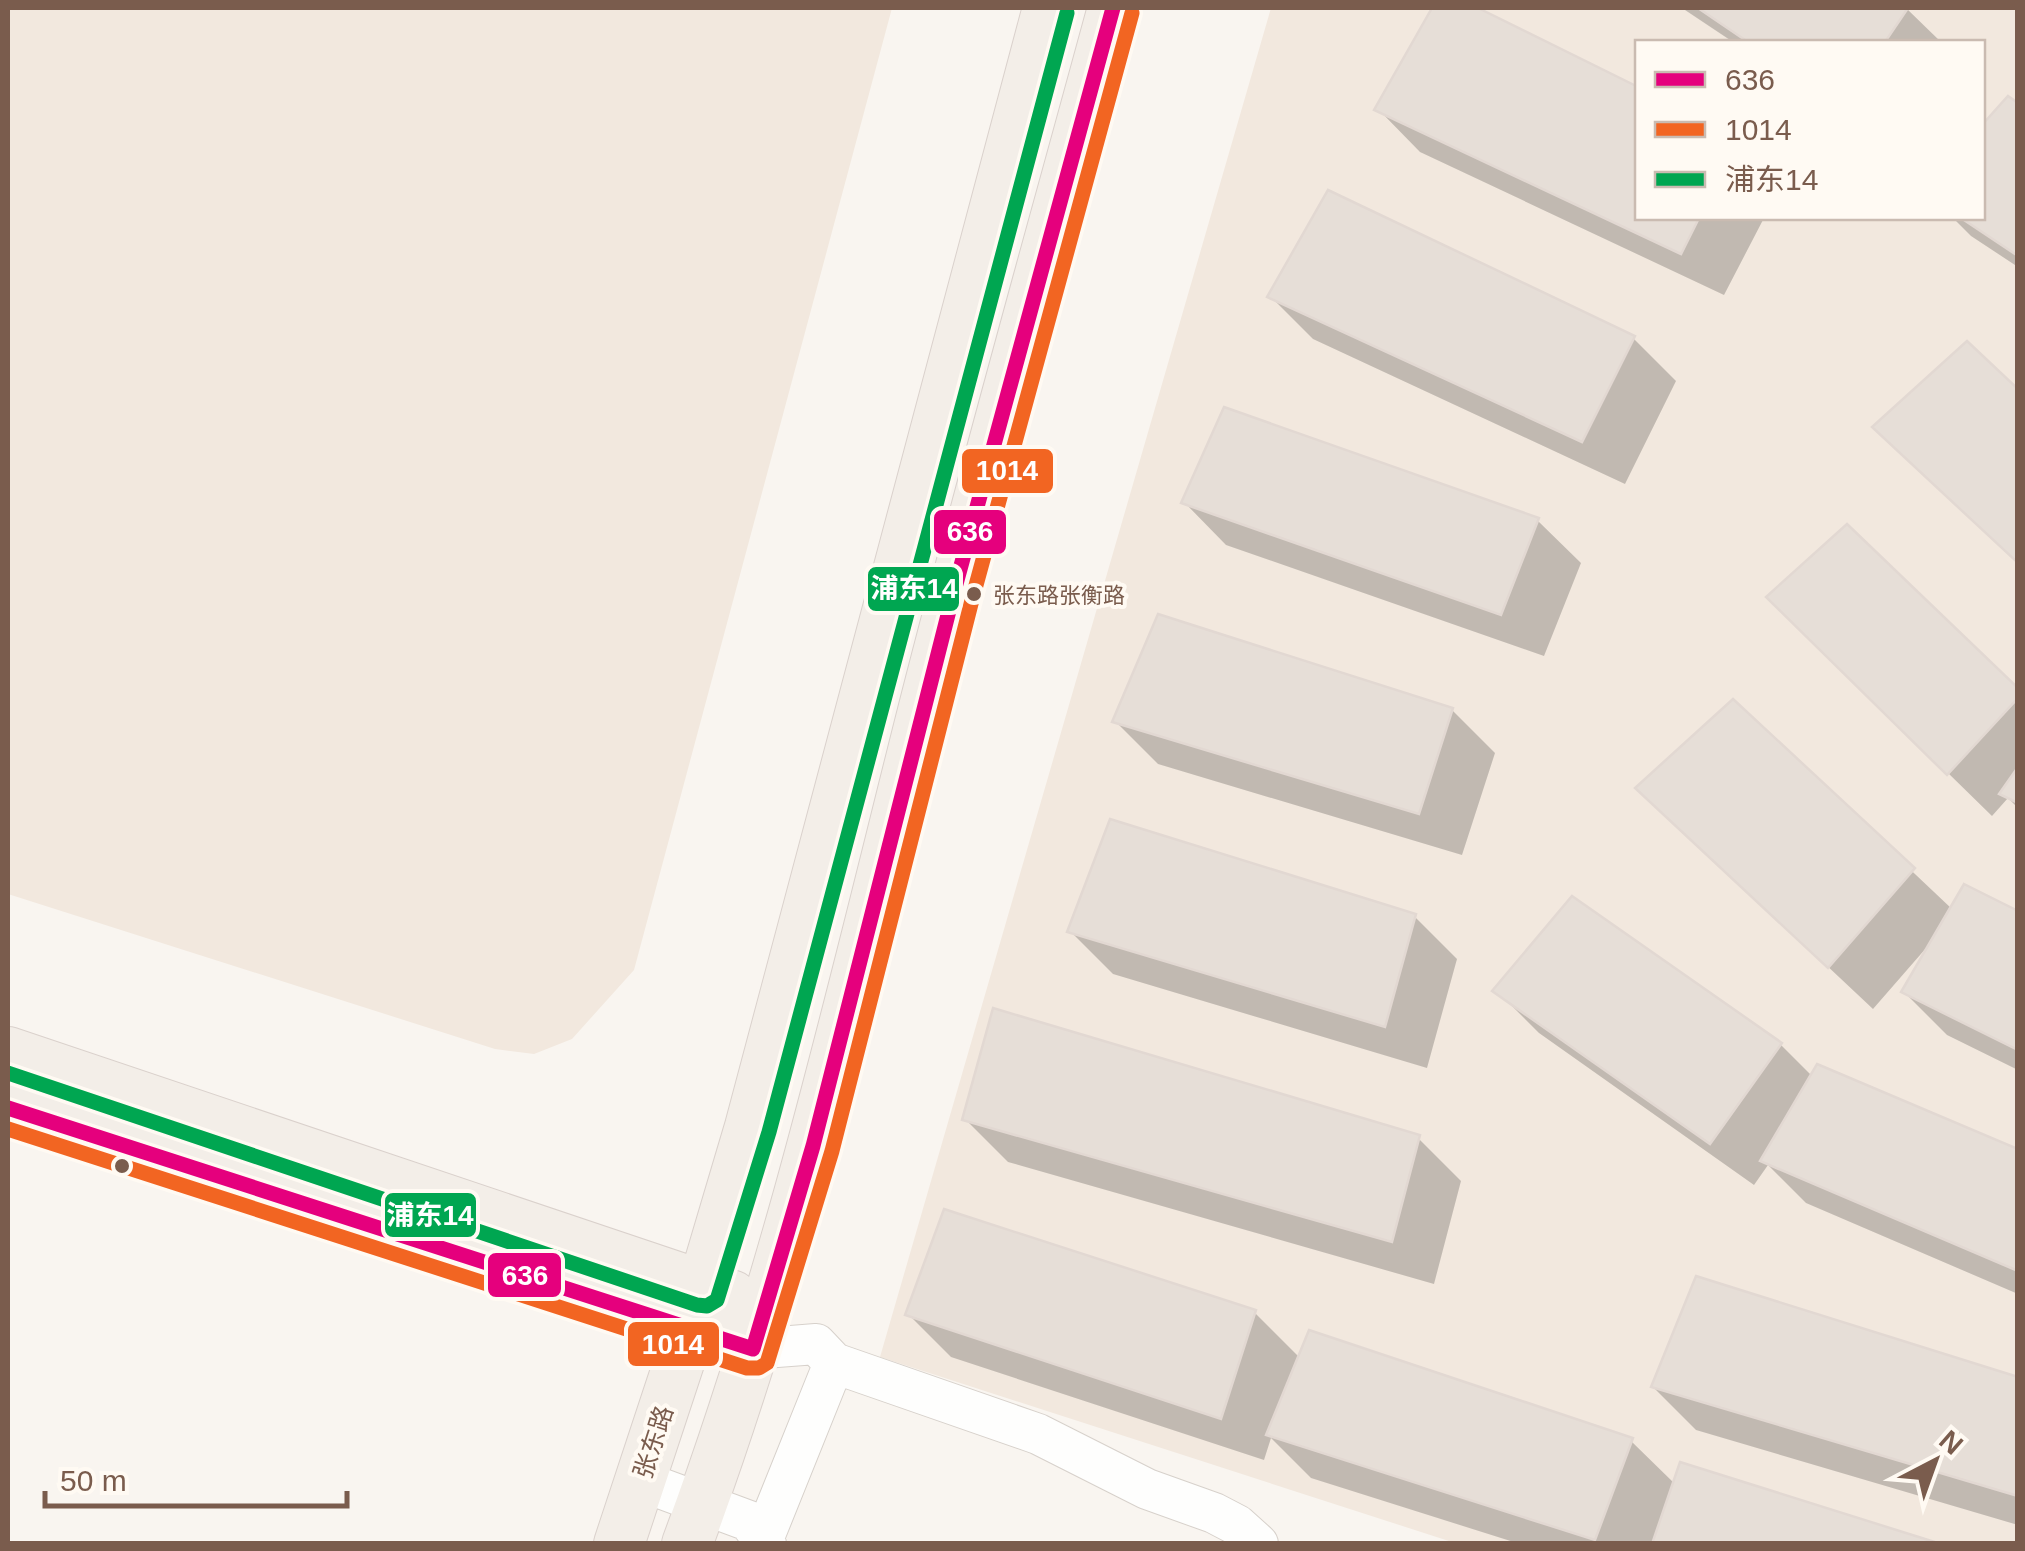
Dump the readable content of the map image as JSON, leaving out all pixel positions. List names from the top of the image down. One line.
{"streets":{"main road":["张东路"]},"places":["张东路张衡路"],"lines":["transit line 636","transit line 1014","transit line 浦东14"],"legend":["636","1014","浦东14"],"scale_bar":"50 m","north":"top right"}
